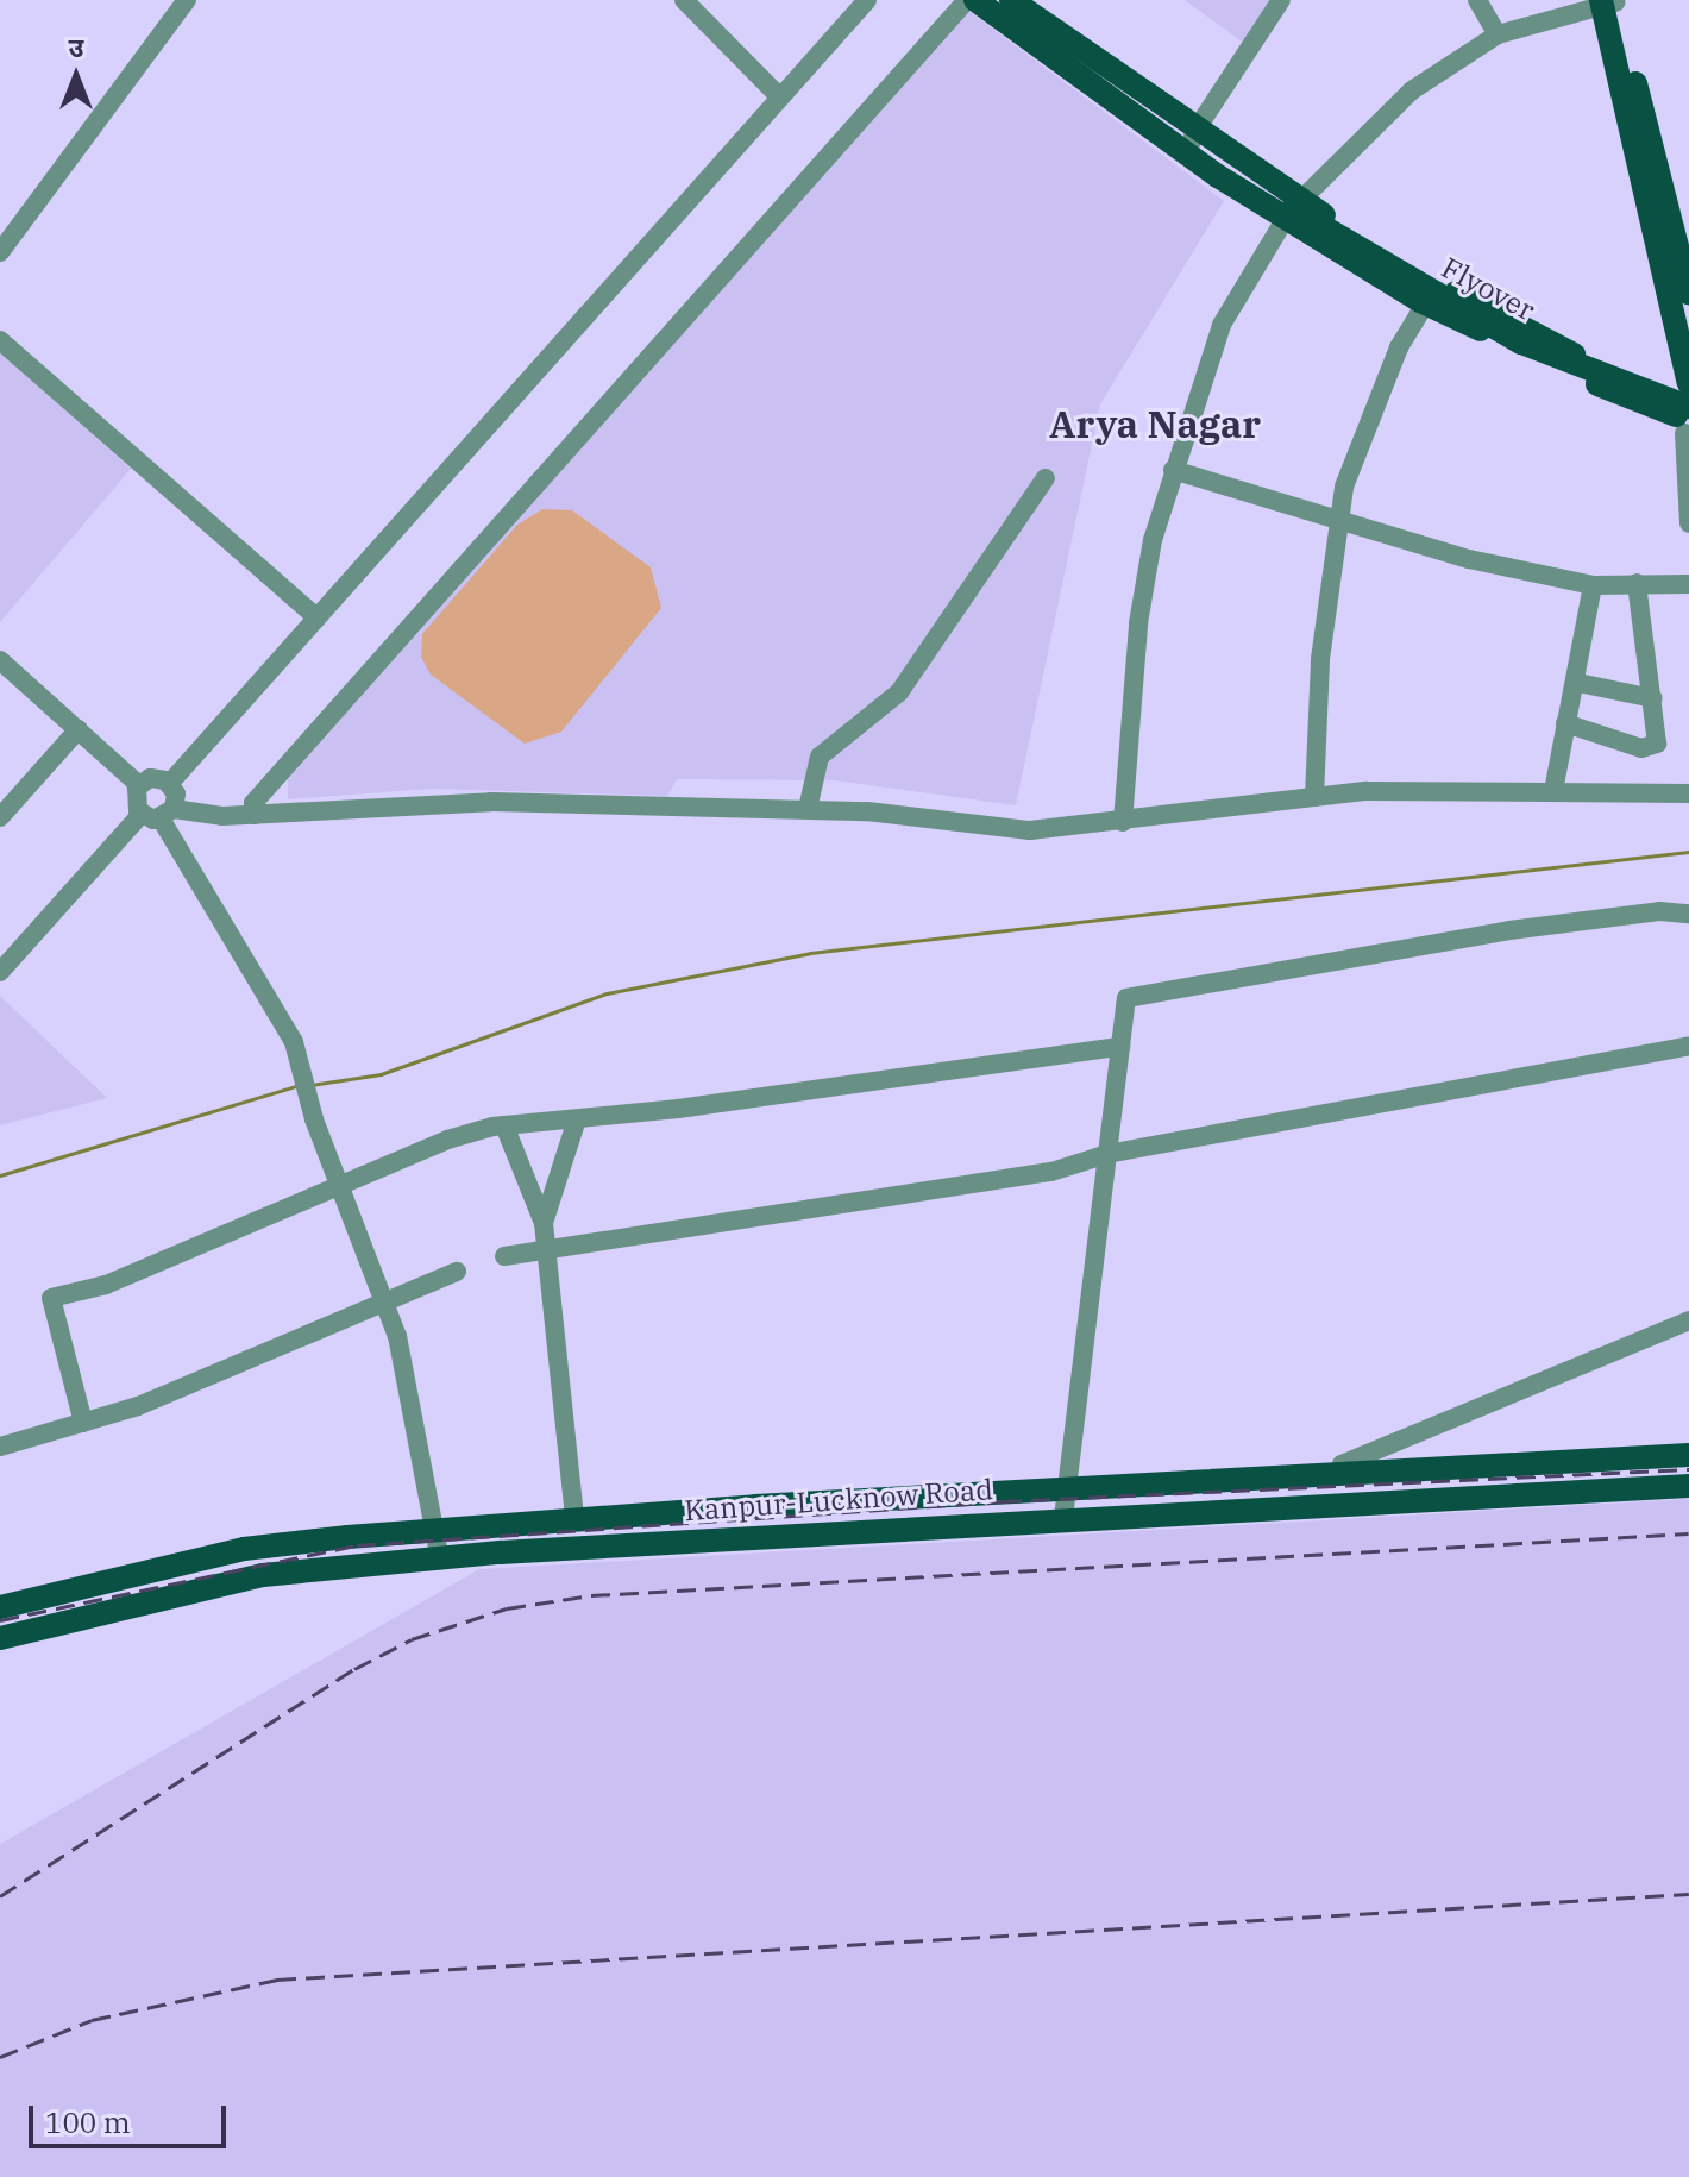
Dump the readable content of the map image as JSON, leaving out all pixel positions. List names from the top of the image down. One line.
{"streets":{"main road":["Flyover","Kanpur-Lucknow Road"]},"districts":["Arya Nagar"],"scale_bar":"100 m","north":"top"}
